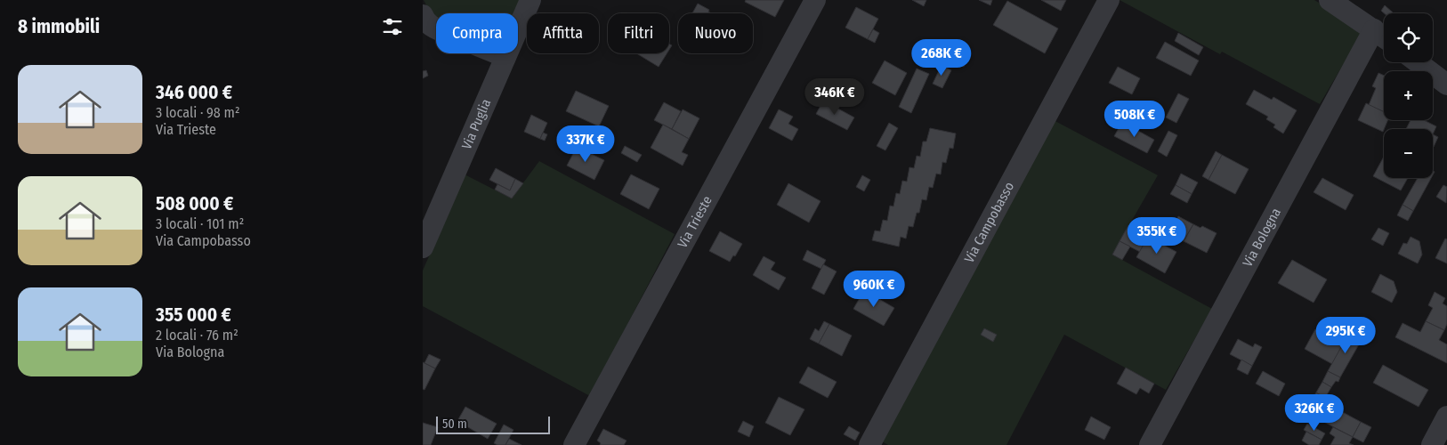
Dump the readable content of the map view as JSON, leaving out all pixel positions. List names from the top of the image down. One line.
{"streets":{"street":["Via Puglia","Via Trieste","Via Campobasso","Via Bologna"]},"scale_bar":"50 m","page":{"heading":"8 immobili","map_buttons":["+","−"],"chip":["Compra","Affitta","Filtri","Nuovo"],"price":["268K €","346K €","508K €","337K €","355K €","960K €","295K €","326K €"],"list":[{"name":"346 000 €","note":"3 locali · 98 m² · Via Trieste"},{"name":"508 000 €","note":"3 locali · 101 m² · Via Campobasso"},{"name":"355 000 €","note":"2 locali · 76 m² · Via Bologna"}],"scale":"50 m"}}
